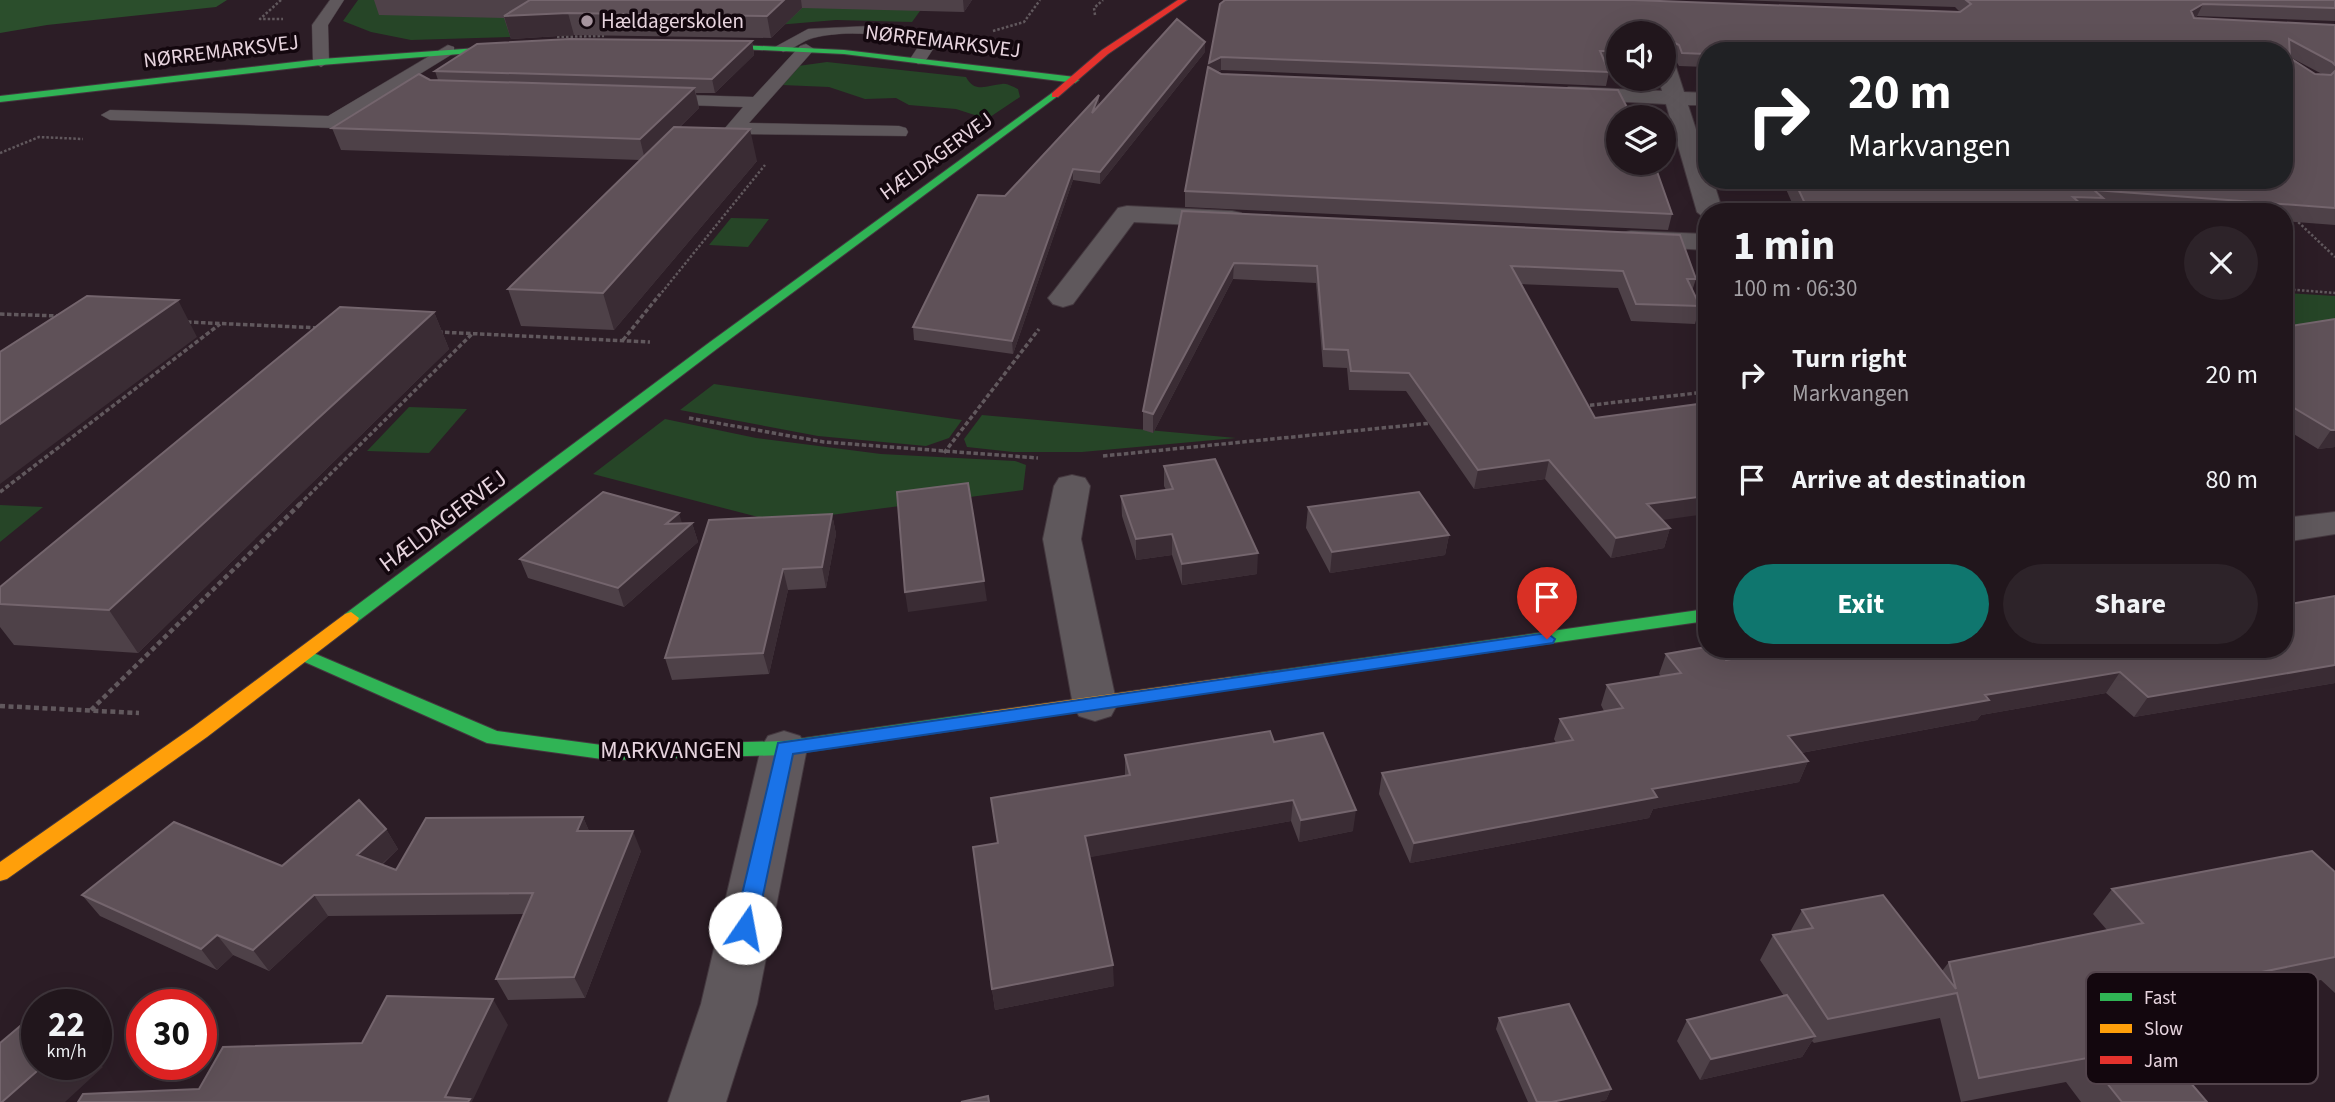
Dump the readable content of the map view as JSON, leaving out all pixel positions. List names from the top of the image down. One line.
{"streets":{"street":["NØRREMARKSVEJ","HÆLDAGERVEJ","MARKVANGEN"]},"crossings":[["NØRREMARKSVEJ","HÆLDAGERVEJ"],["HÆLDAGERVEJ","MARKVANGEN"]],"places":["Hældagerskolen"],"legend":["Fast","Slow","Jam"],"page":{"turn":["20 m","Markvangen"],"heading":["1 min","100 m · 06:30"],"list":[{"name":"Turn right","note":"Markvangen","value":"20 m"},{"name":"Arrive at destination","value":"80 m"}],"buttons":["Exit","Share"],"speed":"22 km/h","limit":"30"}}
